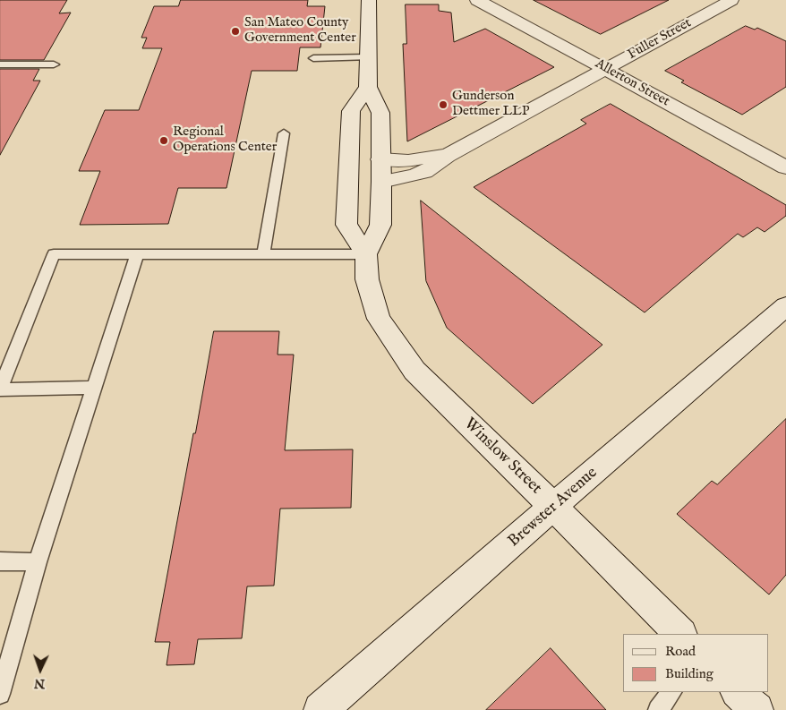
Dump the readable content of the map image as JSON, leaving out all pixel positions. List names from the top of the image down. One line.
{"streets":{"street":["Fuller Street","Allerton Street","Winslow Street","Brewster Avenue"]},"crossings":[["Fuller Street","Allerton Street"],["Fuller Street","Winslow Street"],["Winslow Street","Brewster Avenue"]],"places":["San Mateo County Government Center","Gunderson Dettmer LLP","Regional Operations Center"],"legend":["Road","Building"],"north":"bottom"}
